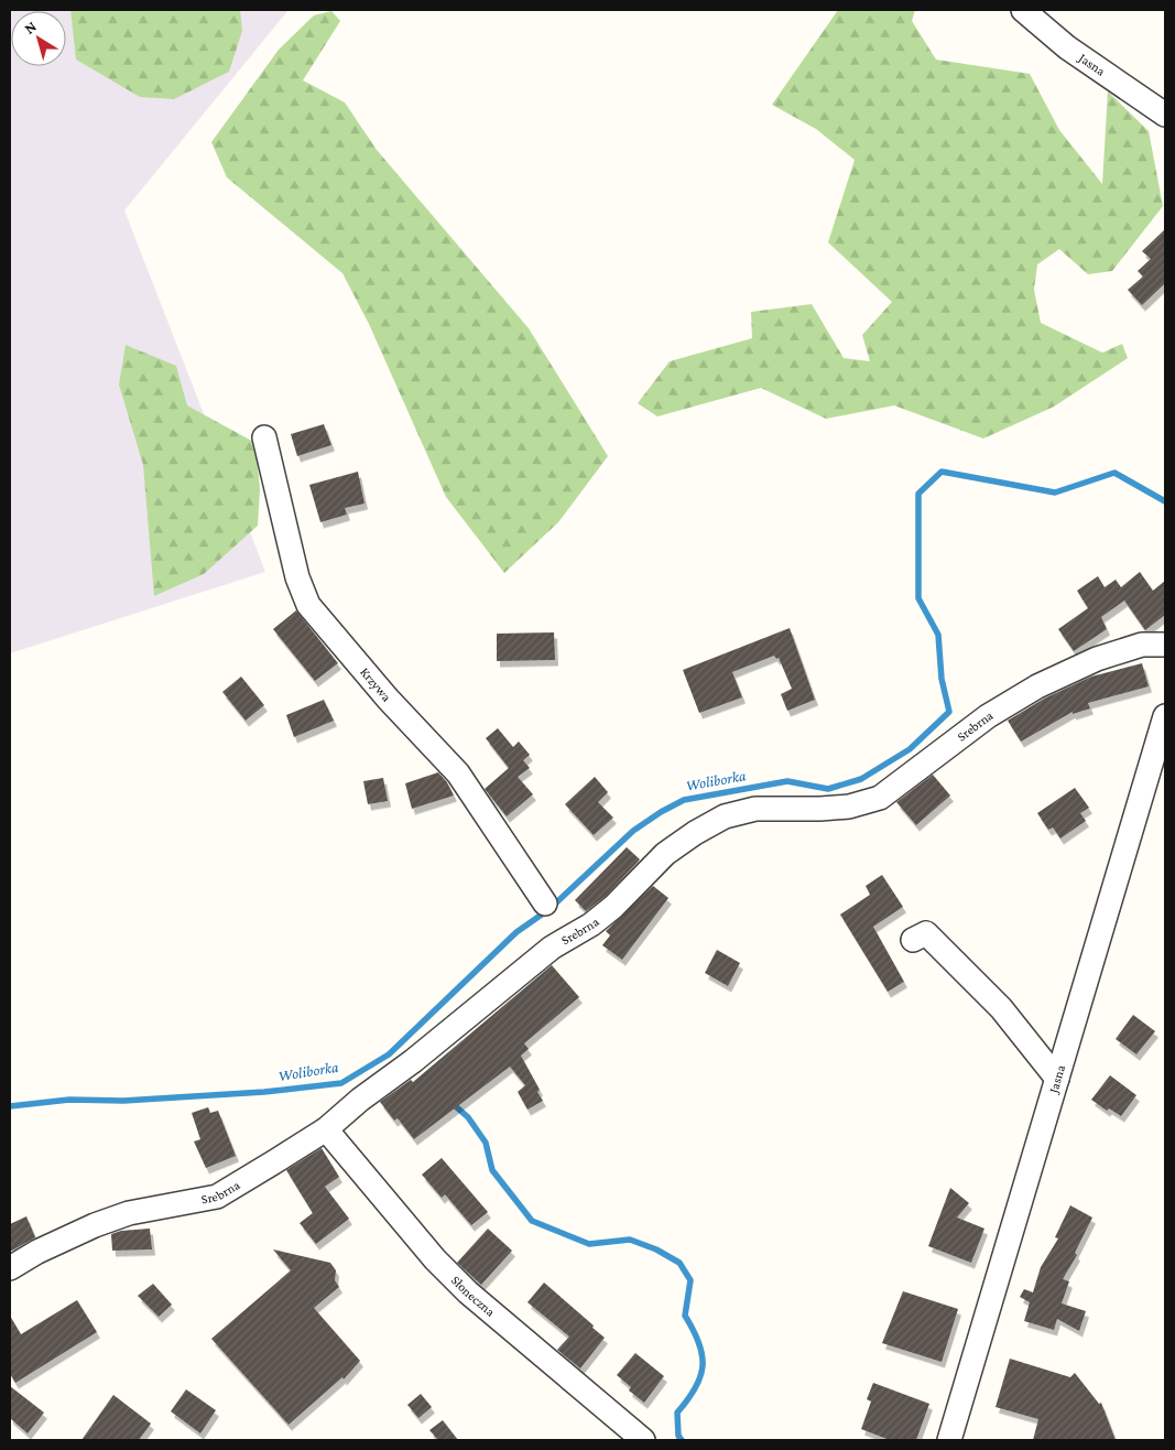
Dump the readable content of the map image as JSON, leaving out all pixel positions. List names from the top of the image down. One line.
{"streets":{"street":["Jasna","Krzywa","Srebrna","Słoneczna"]},"crossings":[["Srebrna","Słoneczna"]],"water":["Woliborka"],"north":"top left"}
